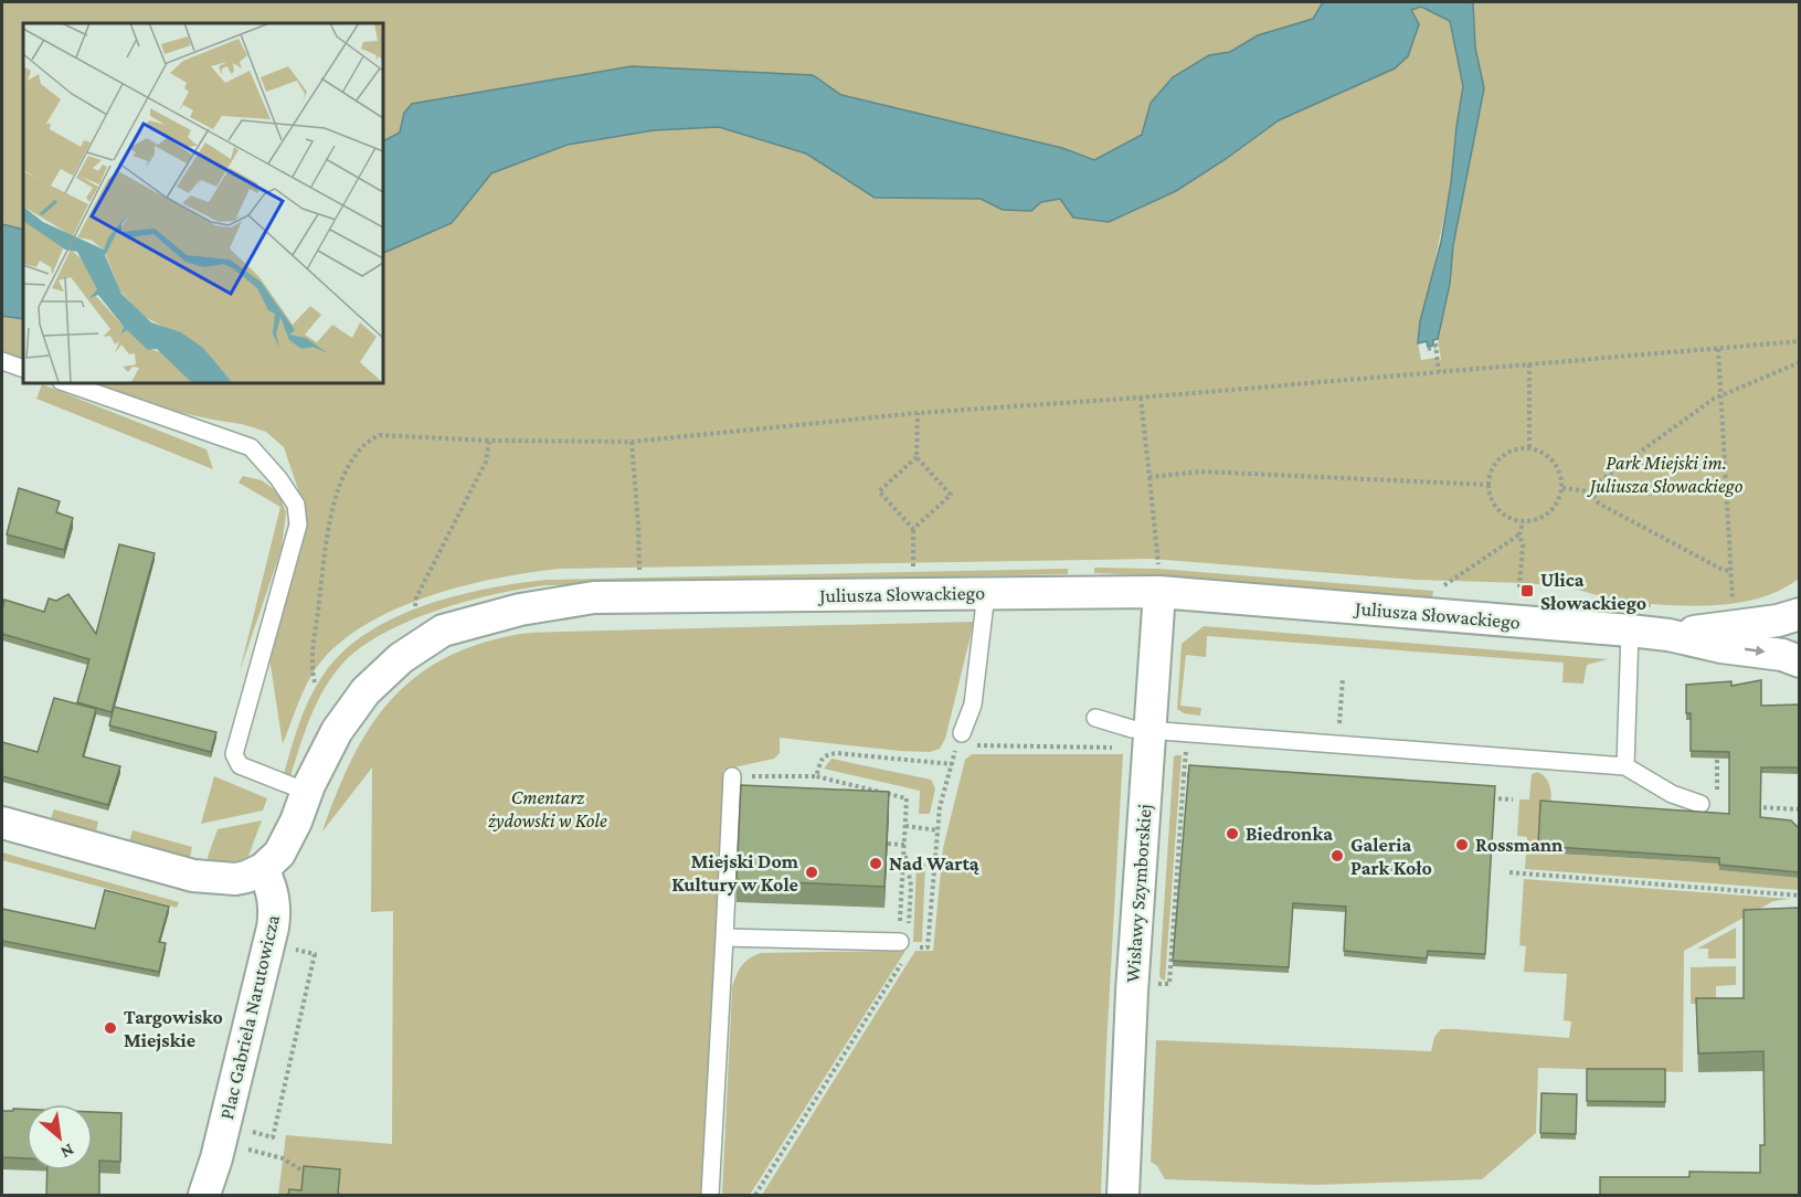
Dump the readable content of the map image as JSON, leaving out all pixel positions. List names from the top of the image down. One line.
{"streets":{"street":["Juliusza Słowackiego","Wisławy Szymborskiej","Plac Gabriela Narutowicza"]},"crossings":[["Juliusza Słowackiego","Wisławy Szymborskiej"],["Juliusza Słowackiego","Plac Gabriela Narutowicza"]],"parks":["Park Miejski im. Juliusza Słowackiego","Cmentarz żydowski w Kole"],"places":{"transit":["Ulica Słowackiego"],"other":["Biedronka","Rossmann","Galeria Park Koło","Nad Wartą","Miejski Dom Kultury w Kole","Targowisko Miejskie"]},"north":"bottom right"}
